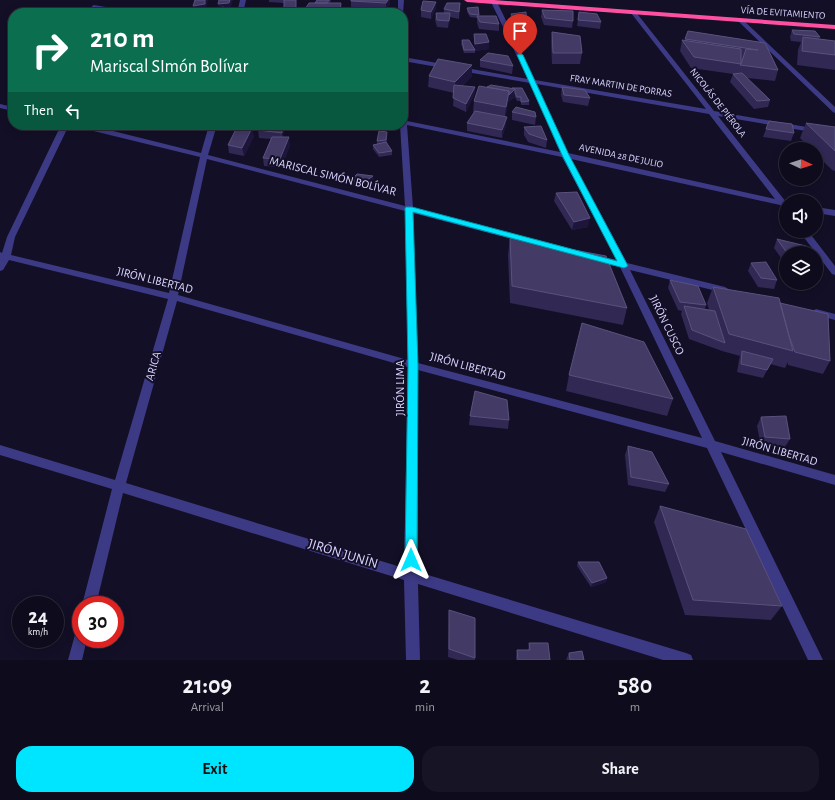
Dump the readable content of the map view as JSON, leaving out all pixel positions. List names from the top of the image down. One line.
{"streets":{"highway":["VÍA DE EVITAMIENTO"],"street":["FRAY MARTIN DE PORRAS","NICOLÁS DE PIÉROLA","AVENIDA 28 DE JULIO","MARISCAL SIMÓN BOLÍVAR","JIRÓN LIBERTAD","JIRÓN CUSCO","ARICA","JIRÓN LIMA","JIRÓN JUNÍN"]},"crossings":[["VÍA DE EVITAMIENTO","NICOLÁS DE PIÉROLA"],["VÍA DE EVITAMIENTO","JIRÓN CUSCO"],["FRAY MARTIN DE PORRAS","NICOLÁS DE PIÉROLA"],["FRAY MARTIN DE PORRAS","JIRÓN CUSCO"],["AVENIDA 28 DE JULIO","JIRÓN CUSCO"],["MARISCAL SIMÓN BOLÍVAR","ARICA"],["MARISCAL SIMÓN BOLÍVAR","JIRÓN LIMA"],["JIRÓN LIBERTAD","JIRÓN CUSCO"],["JIRÓN LIBERTAD","ARICA"],["JIRÓN LIBERTAD","JIRÓN LIMA"],["ARICA","JIRÓN JUNÍN"],["JIRÓN LIMA","JIRÓN JUNÍN"]],"north":"right","page":{"turn":["210 m","Mariscal SImón Bolívar"],"then":"Then","speed":"24 km/h","limit":"30","eta":["21:09","Arrival","2","min","580","m"],"buttons":["Exit","Share"]}}
